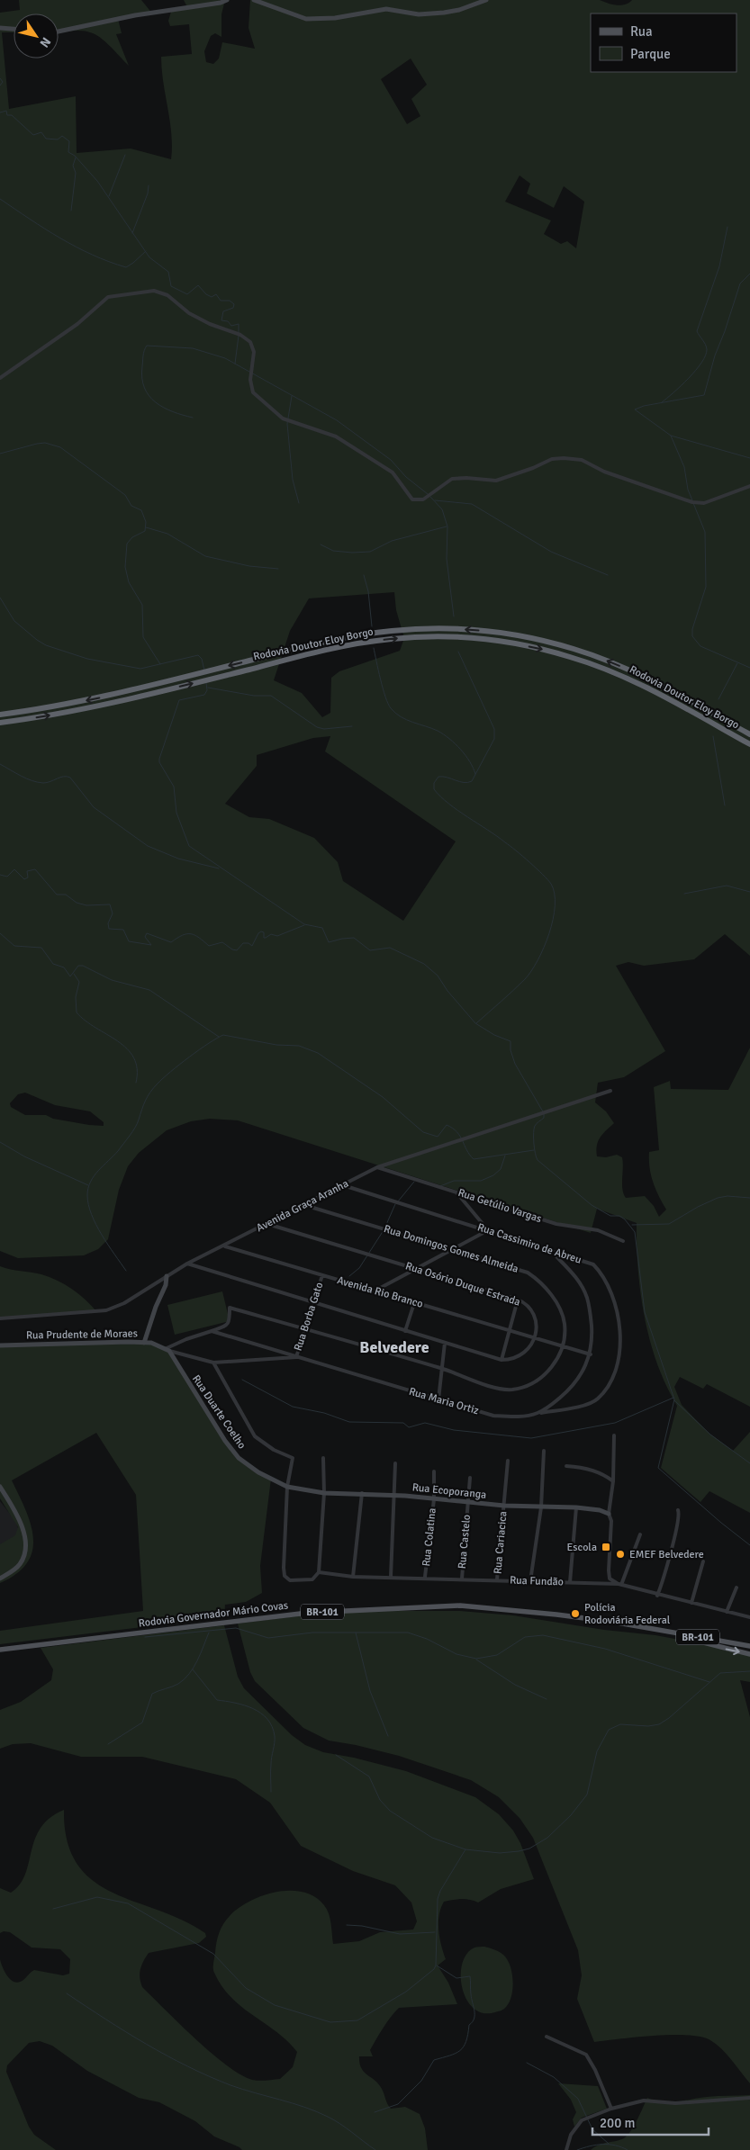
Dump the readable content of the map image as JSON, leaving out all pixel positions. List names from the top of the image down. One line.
{"streets":{"highway":["Rodovia Doutor Eloy Borgo"],"main road":["BR-101","Rodovia Governador Mário Covas"],"street":["Avenida Graça Aranha","Rua Getúlio Vargas","Rua Cassimiro de Abreu","Rua Domingos Gomes Almeida","Rua Osório Duque Estrada","Avenida Rio Branco","Rua Borba Gato","Rua Prudente de Moraes","Rua Maria Ortiz","Rua Duarte Coelho","Rua Ecoporanga","Rua Colatina","Rua Castelo","Rua Cariacica","Rua Fundão"]},"crossings":[["Avenida Graça Aranha","Rua Getúlio Vargas"],["Avenida Graça Aranha","Rua Cassimiro de Abreu"],["Avenida Graça Aranha","Rua Domingos Gomes Almeida"],["Avenida Graça Aranha","Rua Osório Duque Estrada"],["Avenida Graça Aranha","Avenida Rio Branco"],["Rua Cassimiro de Abreu","Rua Maria Ortiz"],["Rua Domingos Gomes Almeida","Avenida Rio Branco"],["Rua Domingos Gomes Almeida","Rua Borba Gato"],["Rua Domingos Gomes Almeida","Rua Maria Ortiz"],["Rua Osório Duque Estrada","Avenida Rio Branco"],["Avenida Rio Branco","Rua Borba Gato"],["Avenida Rio Branco","Rua Maria Ortiz"],["Rua Borba Gato","Rua Prudente de Moraes"],["Rua Borba Gato","Rua Maria Ortiz"],["Rua Prudente de Moraes","Rua Maria Ortiz"],["Rua Prudente de Moraes","Rua Duarte Coelho"],["Rua Duarte Coelho","Rua Ecoporanga"],["Rua Ecoporanga","Rua Colatina"],["Rua Ecoporanga","Rua Castelo"],["Rua Ecoporanga","Rua Cariacica"],["Rua Colatina","Rua Fundão"],["Rua Castelo","Rua Fundão"],["Rua Cariacica","Rua Fundão"]],"districts":["Belvedere"],"places":{"transit":["Escola"],"other":["EMEF Belvedere","Polícia Rodoviária Federal"]},"legend":["Rua","Parque"],"scale_bar":"200 m","north":"bottom right"}
